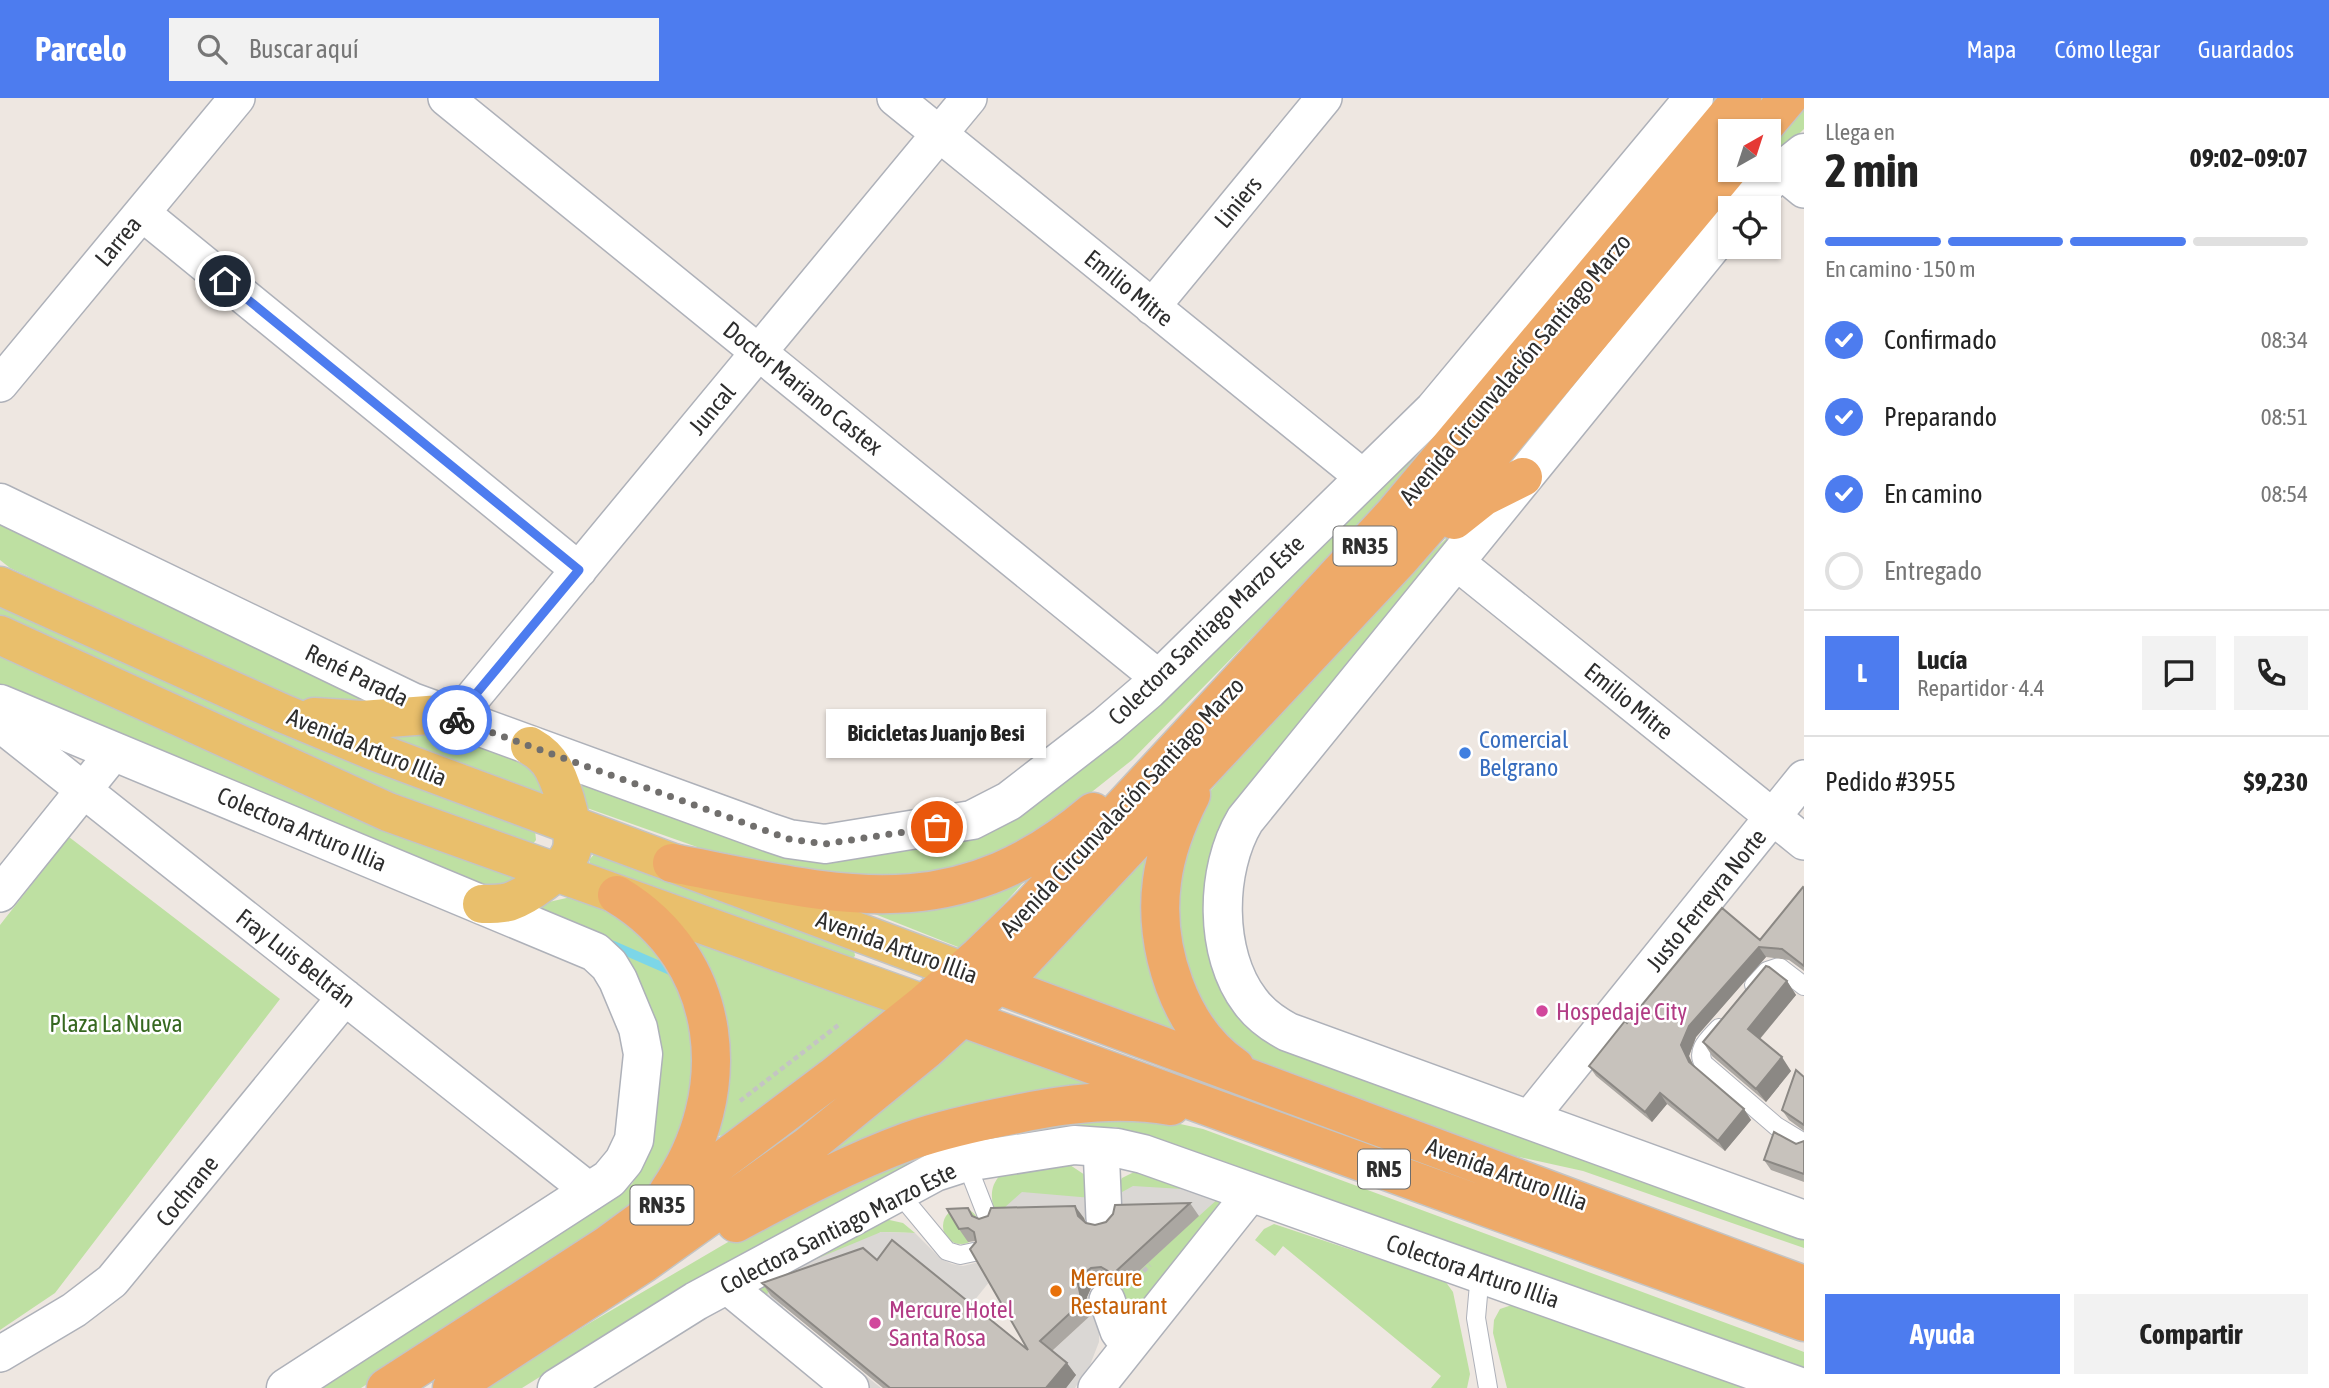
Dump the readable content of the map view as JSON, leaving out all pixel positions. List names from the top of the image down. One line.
{"streets":{"highway":["Avenida Circunvalación Santiago Marzo","RN35","Avenida Arturo Illia","RN5"],"street":["Liniers","Larrea","Emilio Mitre","Doctor Mariano Castex","Juncal","Colectora Santiago Marzo Este","René Parada","Colectora Arturo Illia","Justo Ferreyra Norte","Fray Luis Beltrán","Cochrane"]},"crossings":[["Liniers","Emilio Mitre"],["Emilio Mitre","Juncal"],["Emilio Mitre","Colectora Santiago Marzo Este"],["Emilio Mitre","Justo Ferreyra Norte"],["Avenida Circunvalación Santiago Marzo","Avenida Arturo Illia"],["Doctor Mariano Castex","Juncal"],["Doctor Mariano Castex","Colectora Santiago Marzo Este"],["Juncal","René Parada"],["Colectora Santiago Marzo Este","René Parada"],["Colectora Santiago Marzo Este","Colectora Arturo Illia"],["Colectora Arturo Illia","Fray Luis Beltrán"],["Fray Luis Beltrán","Cochrane"]],"parks":["Plaza La Nueva"],"places":["Comercial Belgrano","Bicicletas Juanjo Besi","Hospedaje City","Mercure Restaurant","Mercure Hotel Santa Rosa"],"north":"top right","page":{"header":"Parcelo","search":"Buscar aquí","nav":["Mapa","Cómo llegar","Guardados"],"heading":["2 min","Llega en","09:02–09:07"],"panel":["Lucía","Repartidor · 4.4","Pedido #3955","$9,230"],"bar":"En camino · 150 m","list":[["Confirmado","08:34"],["Preparando","08:51"],["En camino","08:54"],"Entregado"],"round":"L","bubble":"Bicicletas Juanjo Besi","buttons":["Ayuda","Compartir"]}}
